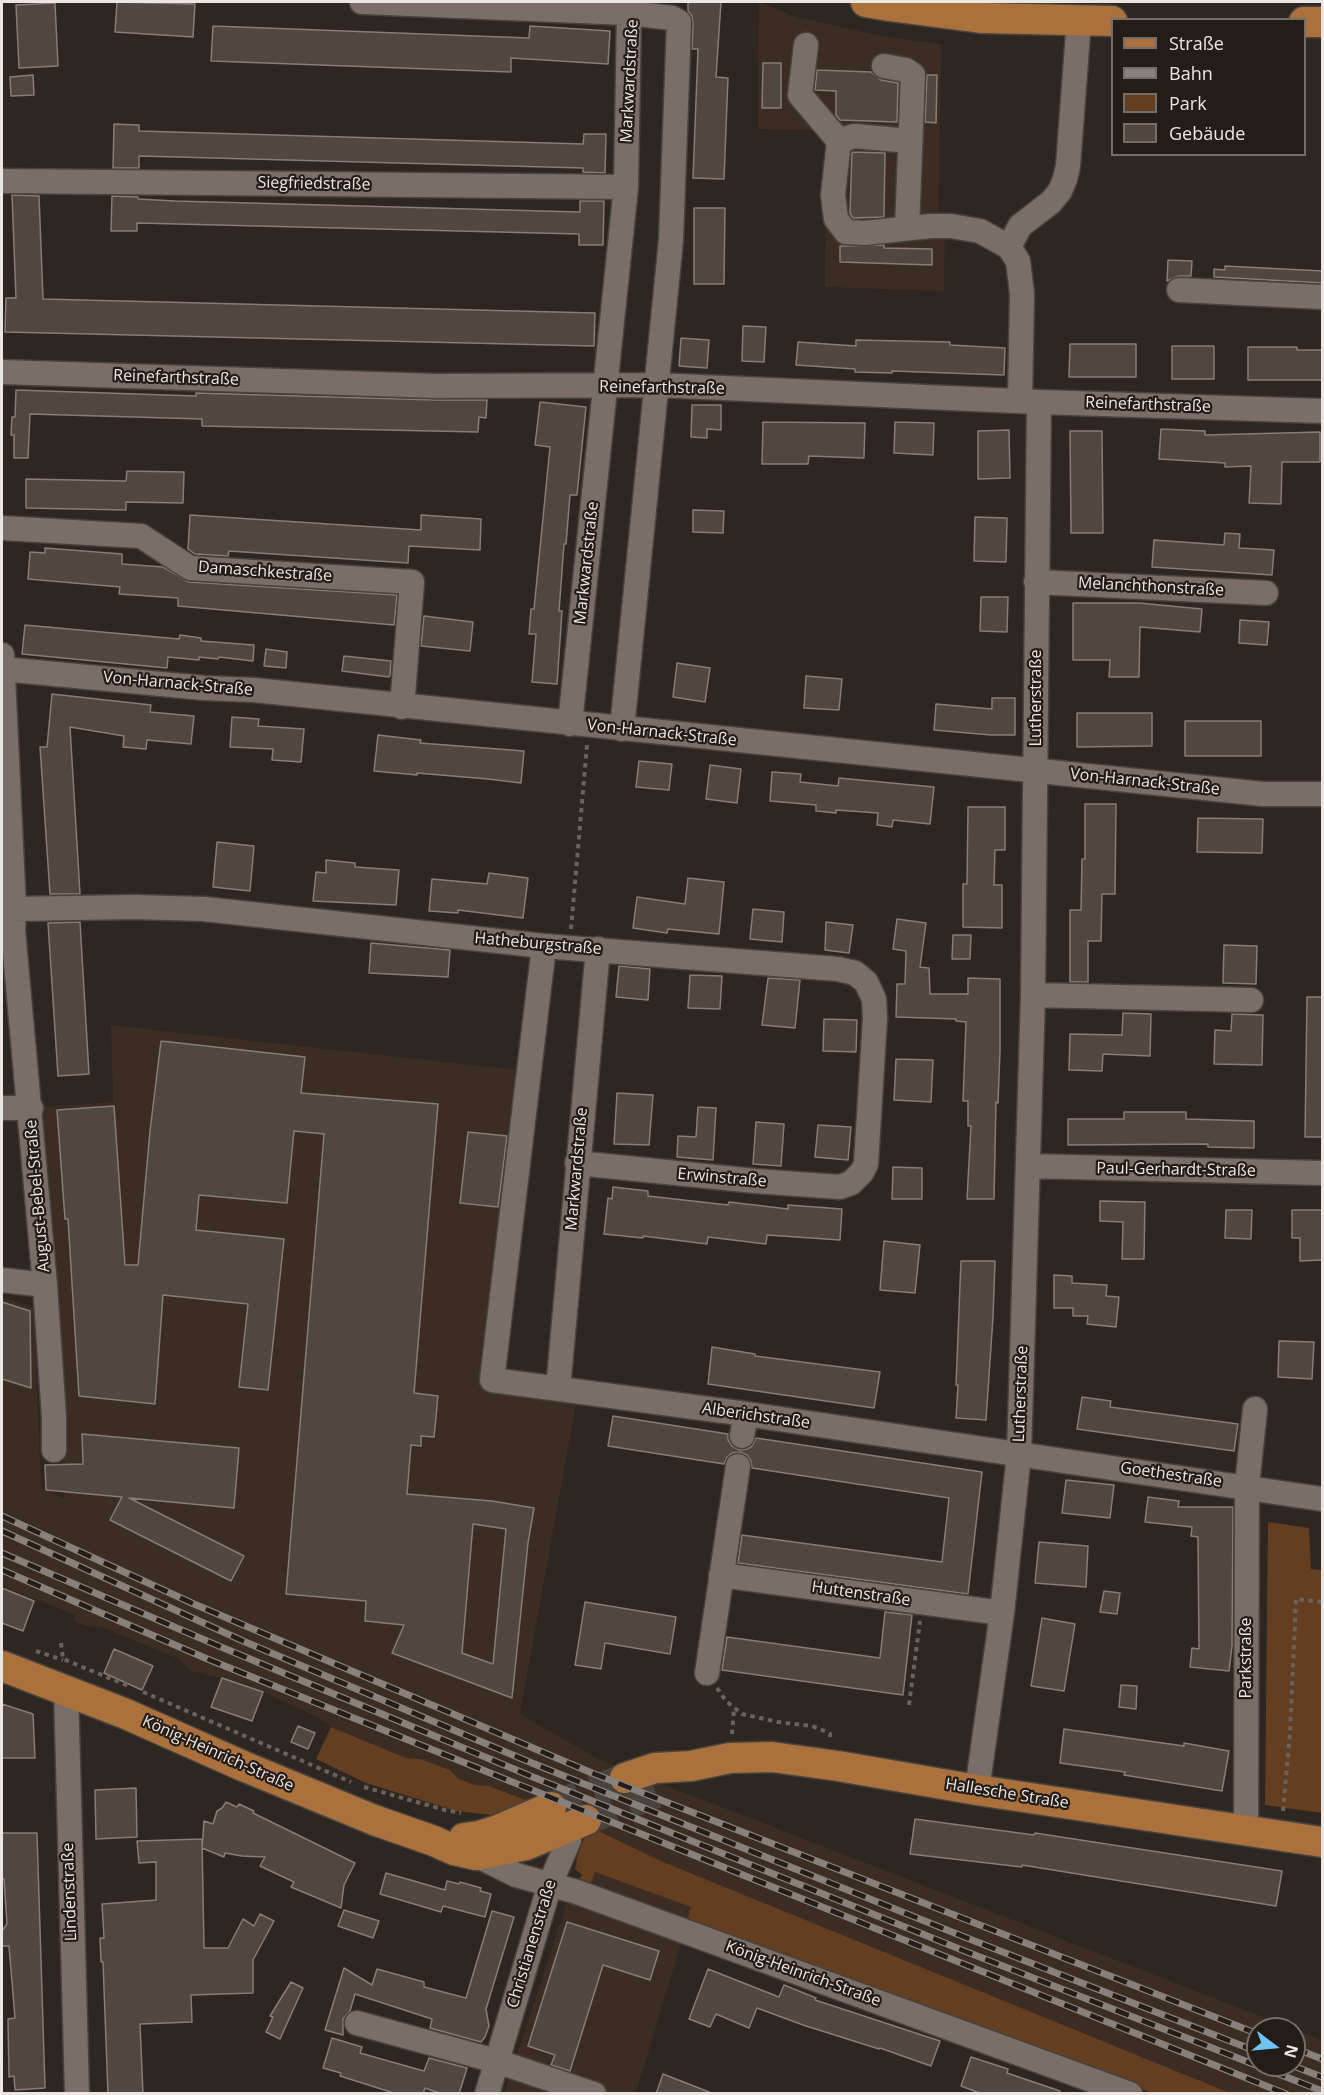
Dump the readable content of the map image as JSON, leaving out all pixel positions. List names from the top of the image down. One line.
{"streets":{"main road":["König-Heinrich-Straße","Hallesche Straße"],"street":["Markwardstraße","Siegfriedstraße","Reinefarthstraße","Damaschkestraße","Melanchthonstraße","Von-Harnack-Straße","Lutherstraße","Hatheburgstraße","Paul-Gerhardt-Straße","Erwinstraße","August-Bebel-Straße","Alberichstraße","Goethestraße","Huttenstraße","Parkstraße","Lindenstraße","Christianenstraße"]},"crossings":[["Markwardstraße","Siegfriedstraße"],["Markwardstraße","Reinefarthstraße"],["Markwardstraße","Von-Harnack-Straße"],["Markwardstraße","Hatheburgstraße"],["Markwardstraße","Erwinstraße"],["Markwardstraße","Alberichstraße"],["Reinefarthstraße","Lutherstraße"],["Damaschkestraße","Von-Harnack-Straße"],["Melanchthonstraße","Lutherstraße"],["Von-Harnack-Straße","Lutherstraße"],["Von-Harnack-Straße","August-Bebel-Straße"],["Lutherstraße","Paul-Gerhardt-Straße"],["Lutherstraße","Alberichstraße"],["Lutherstraße","Goethestraße"],["Lutherstraße","Huttenstraße"],["Lutherstraße","Hallesche Straße"],["Hatheburgstraße","Erwinstraße"],["Hatheburgstraße","August-Bebel-Straße"],["Hatheburgstraße","Alberichstraße"],["Alberichstraße","Goethestraße"],["Goethestraße","Parkstraße"],["Parkstraße","Hallesche Straße"],["König-Heinrich-Straße","Lindenstraße"],["König-Heinrich-Straße","Christianenstraße"]],"legend":["Straße","Bahn","Park","Gebäude"],"north":"right"}
